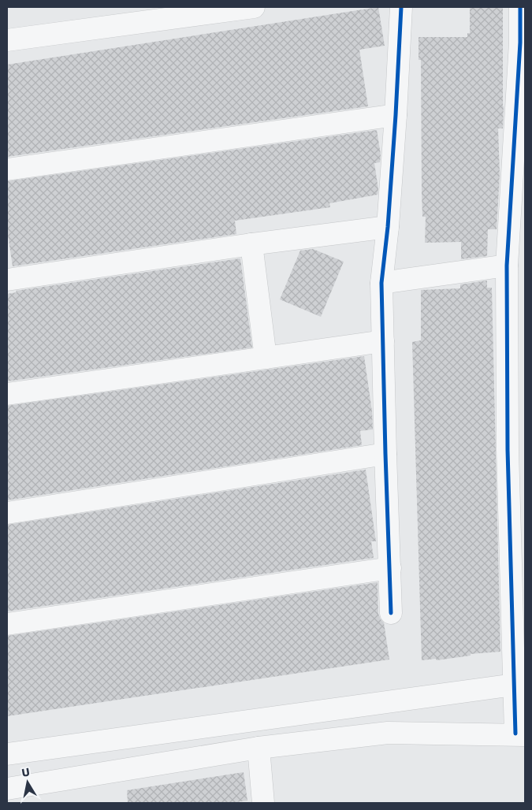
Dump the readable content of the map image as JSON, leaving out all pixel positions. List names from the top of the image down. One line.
{"north":"top"}
